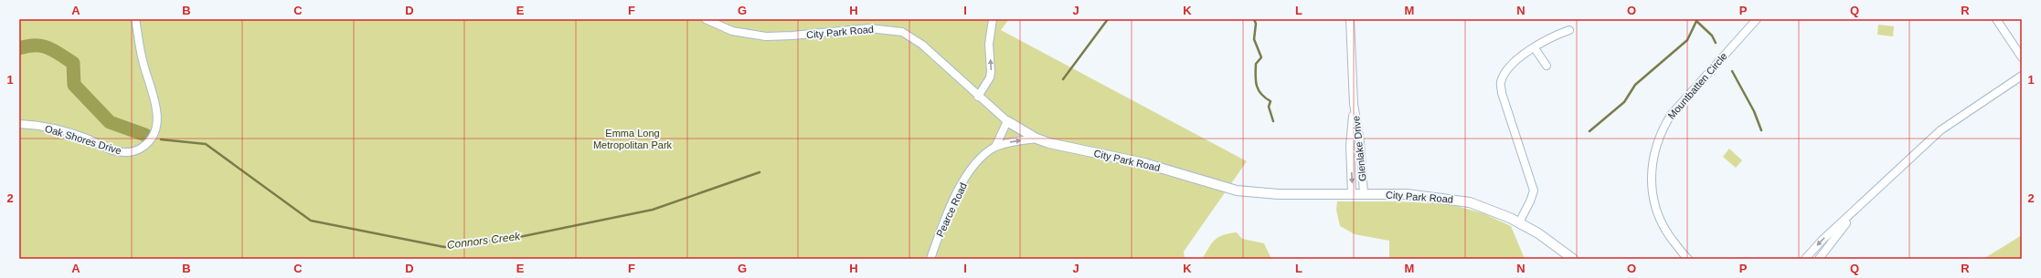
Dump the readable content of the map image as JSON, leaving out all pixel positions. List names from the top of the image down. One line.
{"streets":{"street":["City Park Road","Mountbatten Circle","Oak Shores Drive","Glenlake Drive","Pearce Road"]},"crossings":[["City Park Road","Glenlake Drive"],["City Park Road","Pearce Road"]],"water":["Connors Creek"],"parks":["Emma Long Metropolitan Park"],"grid":{"columns":["A","B","C","D","E","F","G","H","I","J","K","L","M","N","O","P","Q","R"],"rows":["1","2"]}}
